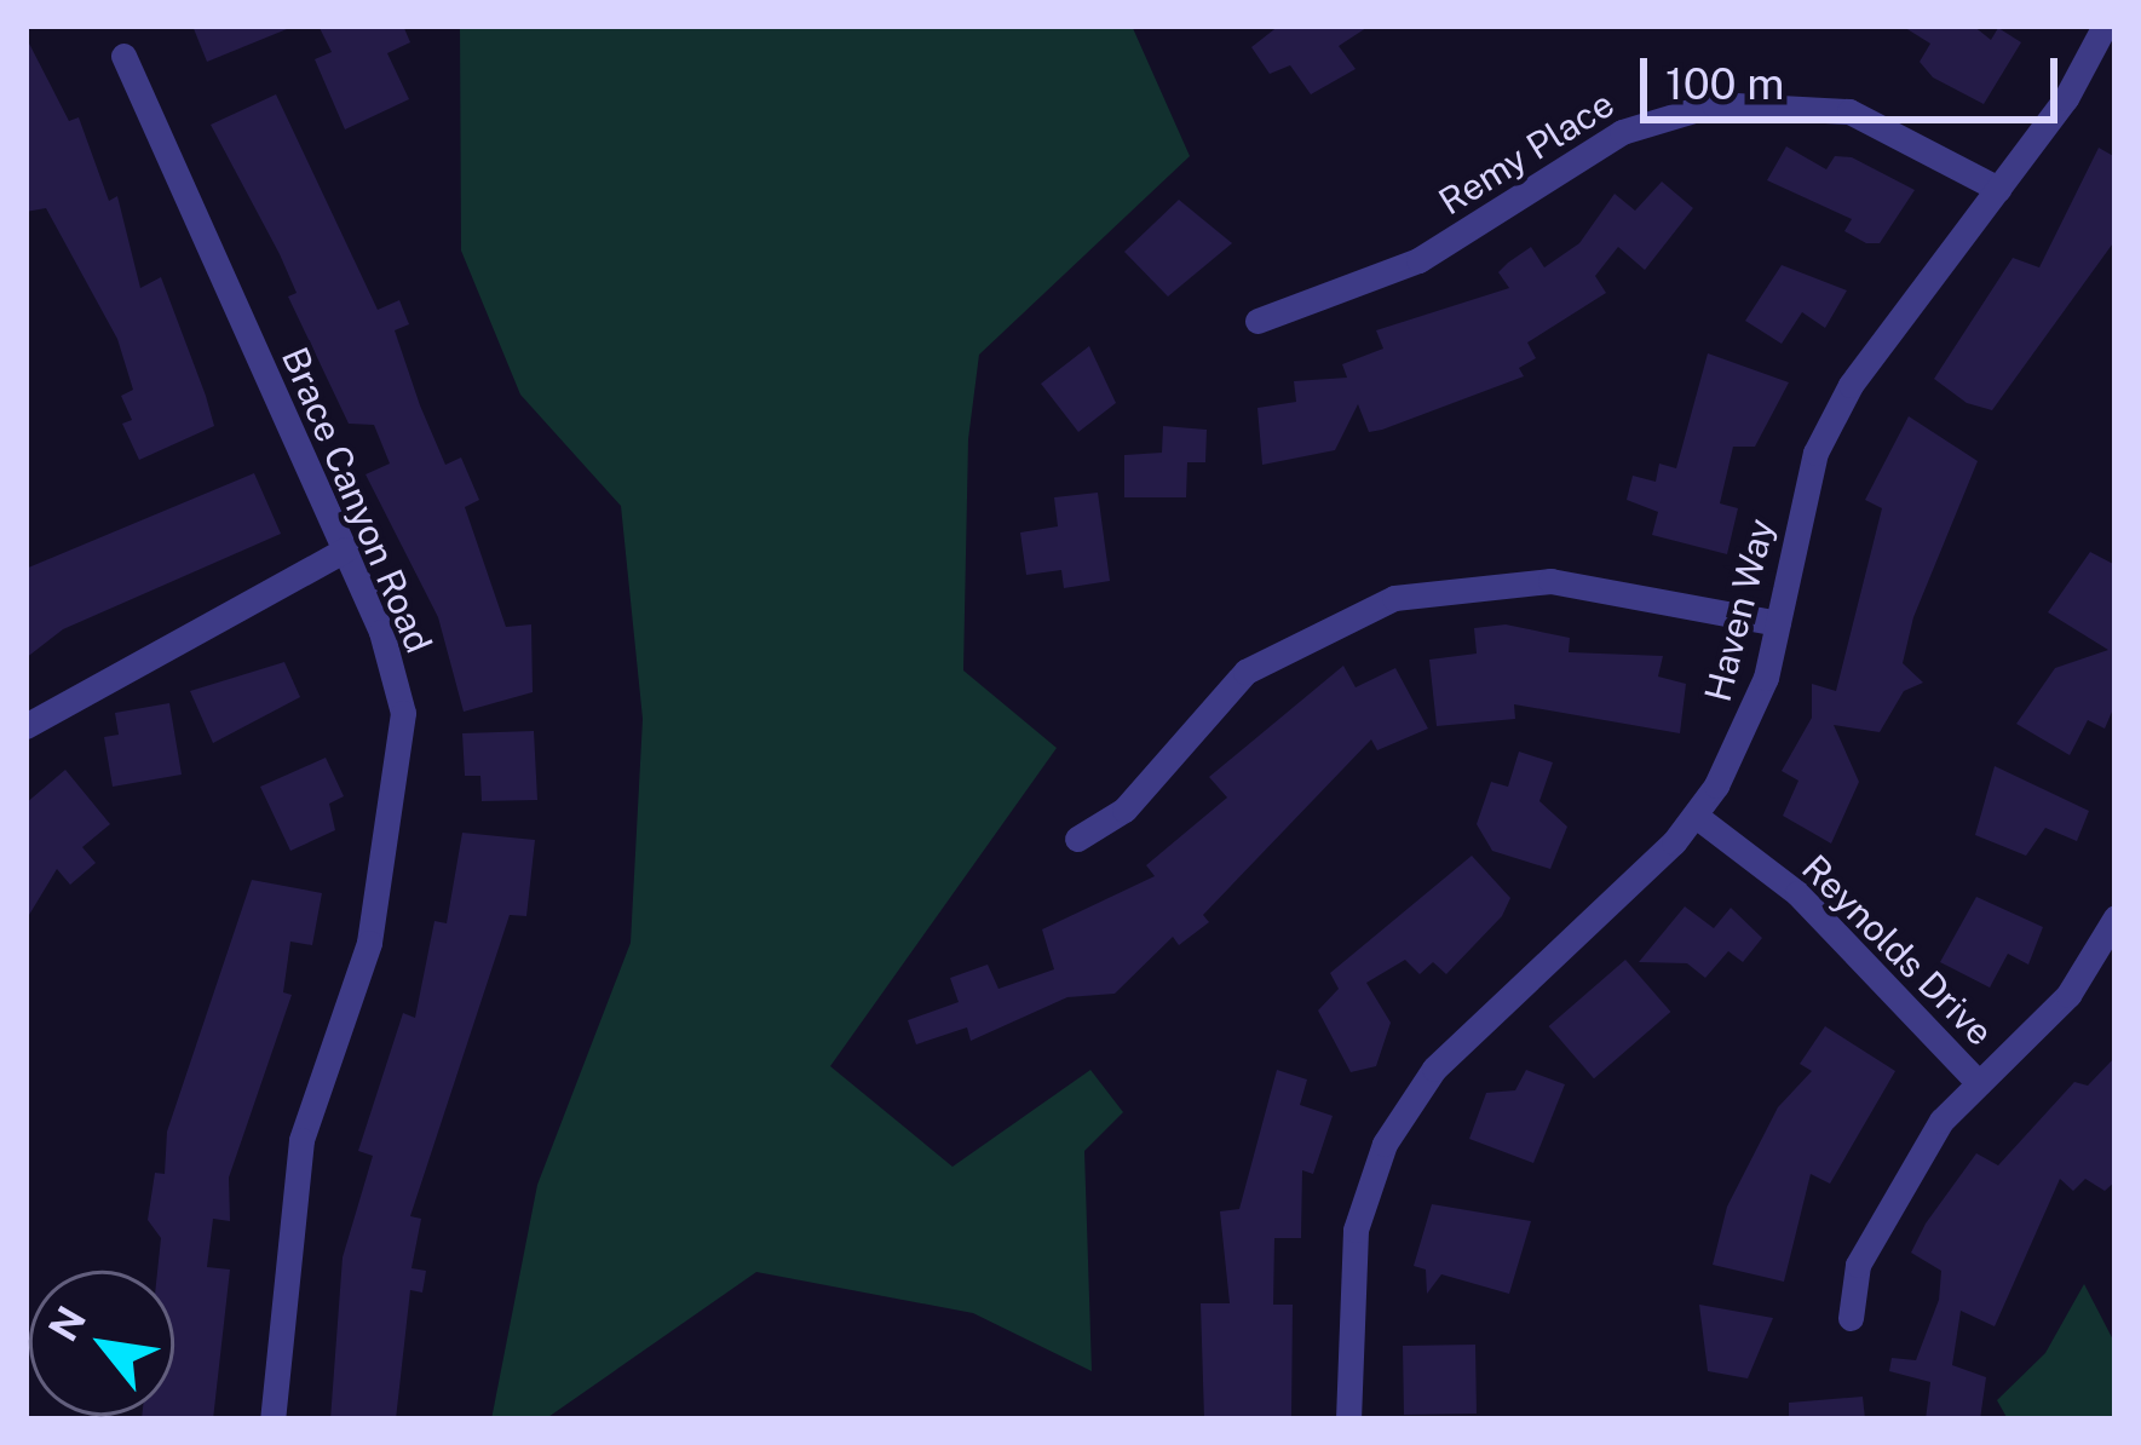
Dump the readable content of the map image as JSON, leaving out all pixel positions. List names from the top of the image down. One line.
{"streets":{"street":["Remy Place","Brace Canyon Road","Haven Way","Reynolds Drive"]},"crossings":[["Remy Place","Haven Way"],["Haven Way","Reynolds Drive"]],"scale_bar":"100 m","north":"top left"}
